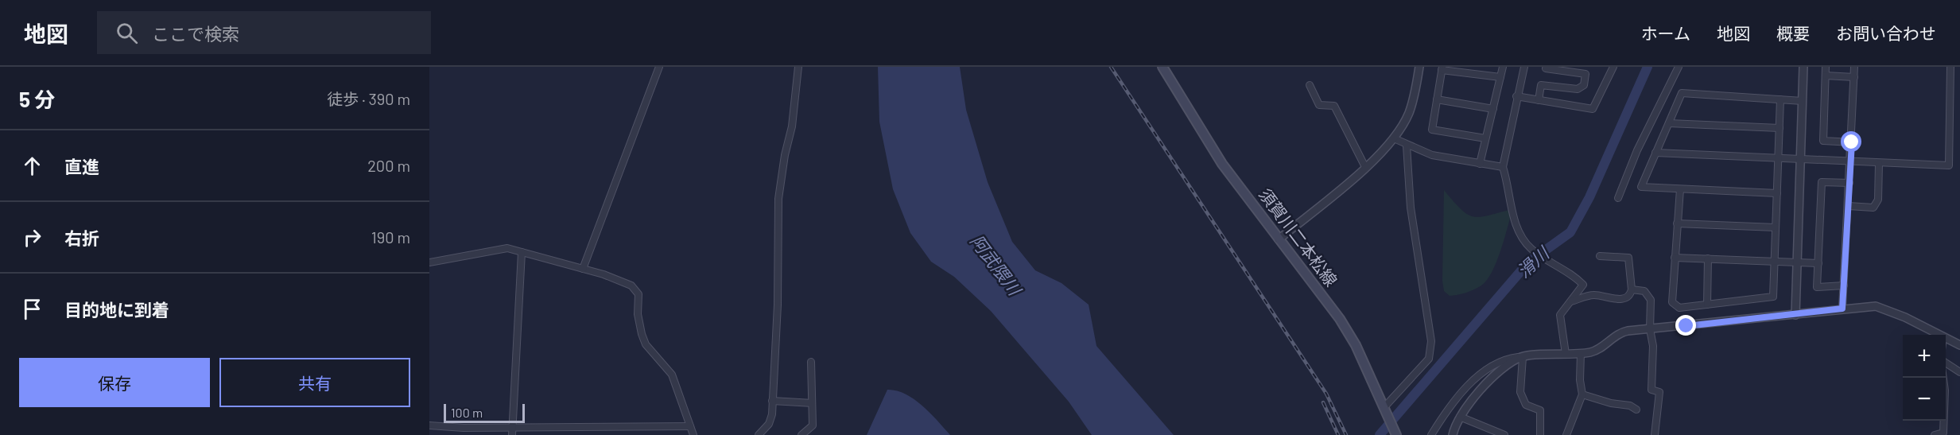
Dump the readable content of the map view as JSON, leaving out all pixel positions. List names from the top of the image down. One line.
{"streets":{"main road":["須賀川二本松線"]},"water":["滑川","阿武隈川"],"scale_bar":"100 m","page":{"header":"地図","search":"ここで検索","nav":["ホーム","地図","概要","お問い合わせ"],"heading":["5 分","徒歩 · 390 m"],"list":[["直進","200 m"],["右折","190 m"],"目的地に到着"],"map_buttons":["+","−"],"buttons":["保存","共有"],"scale":"100 m"}}
